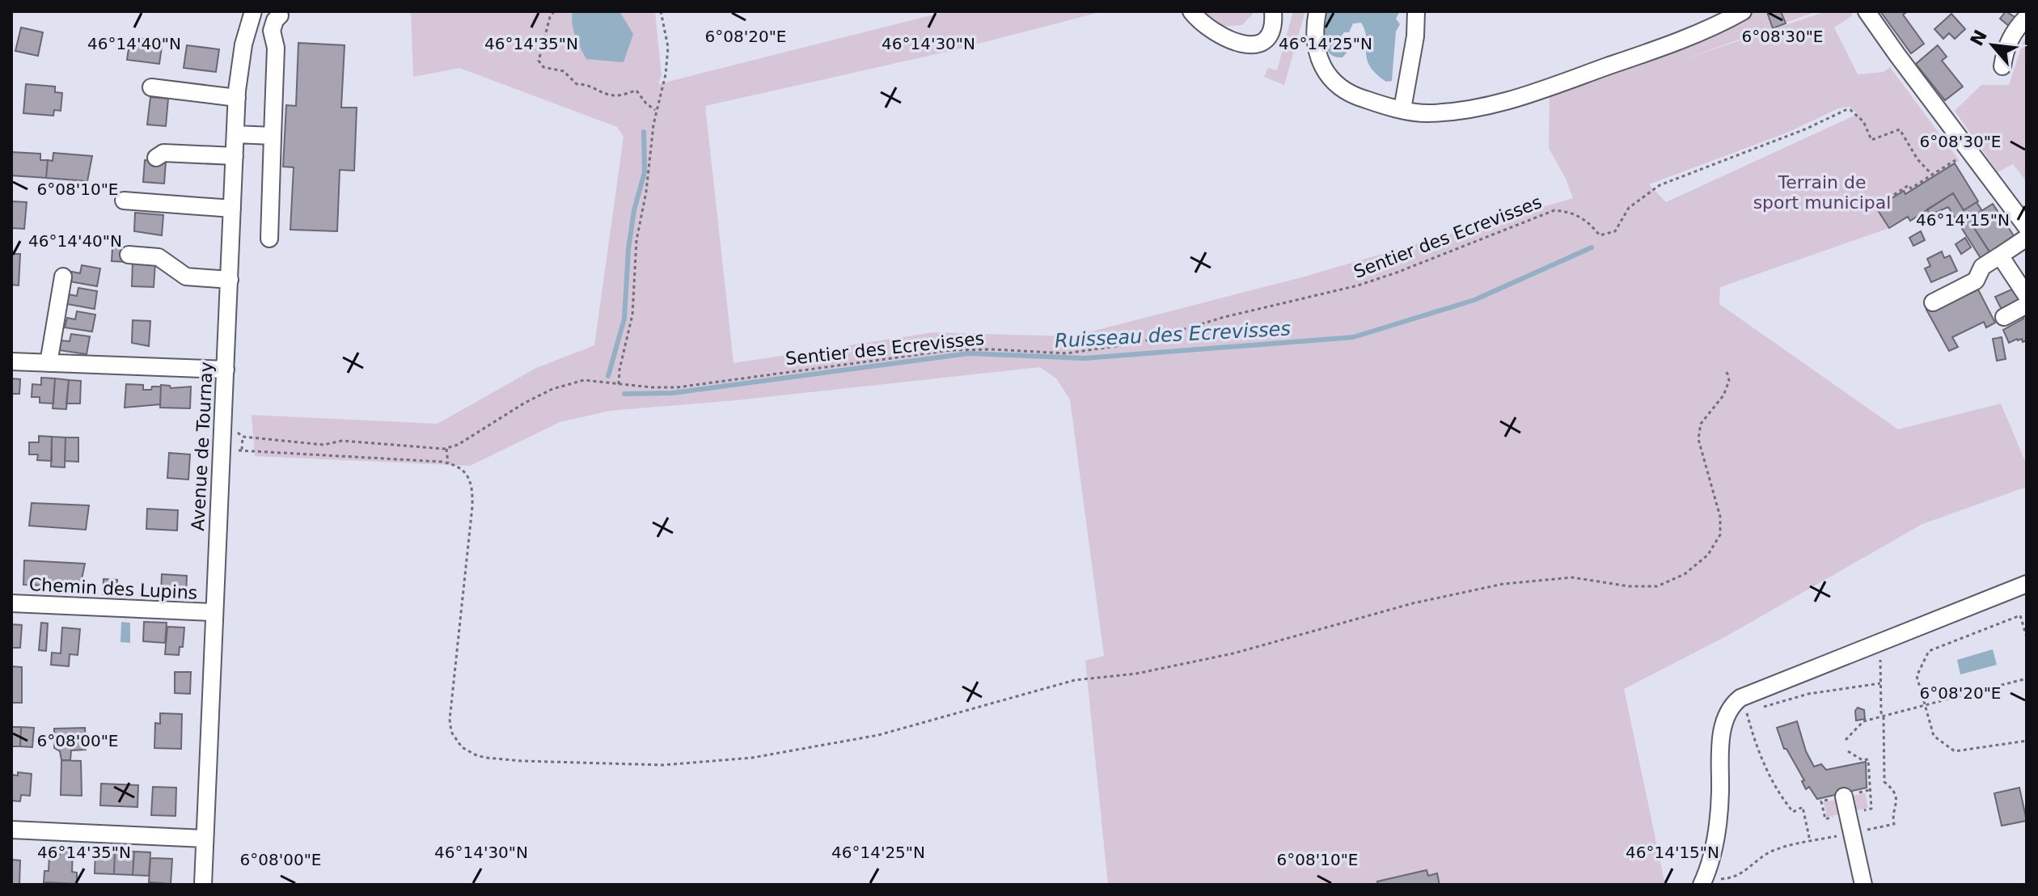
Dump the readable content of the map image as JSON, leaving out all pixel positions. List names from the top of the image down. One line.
{"streets":{"street":["Avenue de Tournay","Chemin des Lupins"],"path":["Sentier des Ecrevisses"]},"crossings":[["Avenue de Tournay","Chemin des Lupins"]],"water":["Ruisseau des Ecrevisses"],"parks":["Terrain de sport municipal"],"north":"top left","coordinates":["6°08'20\"E","6°08'30\"E","46°14'40\"N","46°14'35\"N","46°14'30\"N","46°14'25\"N","6°08'10\"E","46°14'15\"N","6°08'00\"E"]}
